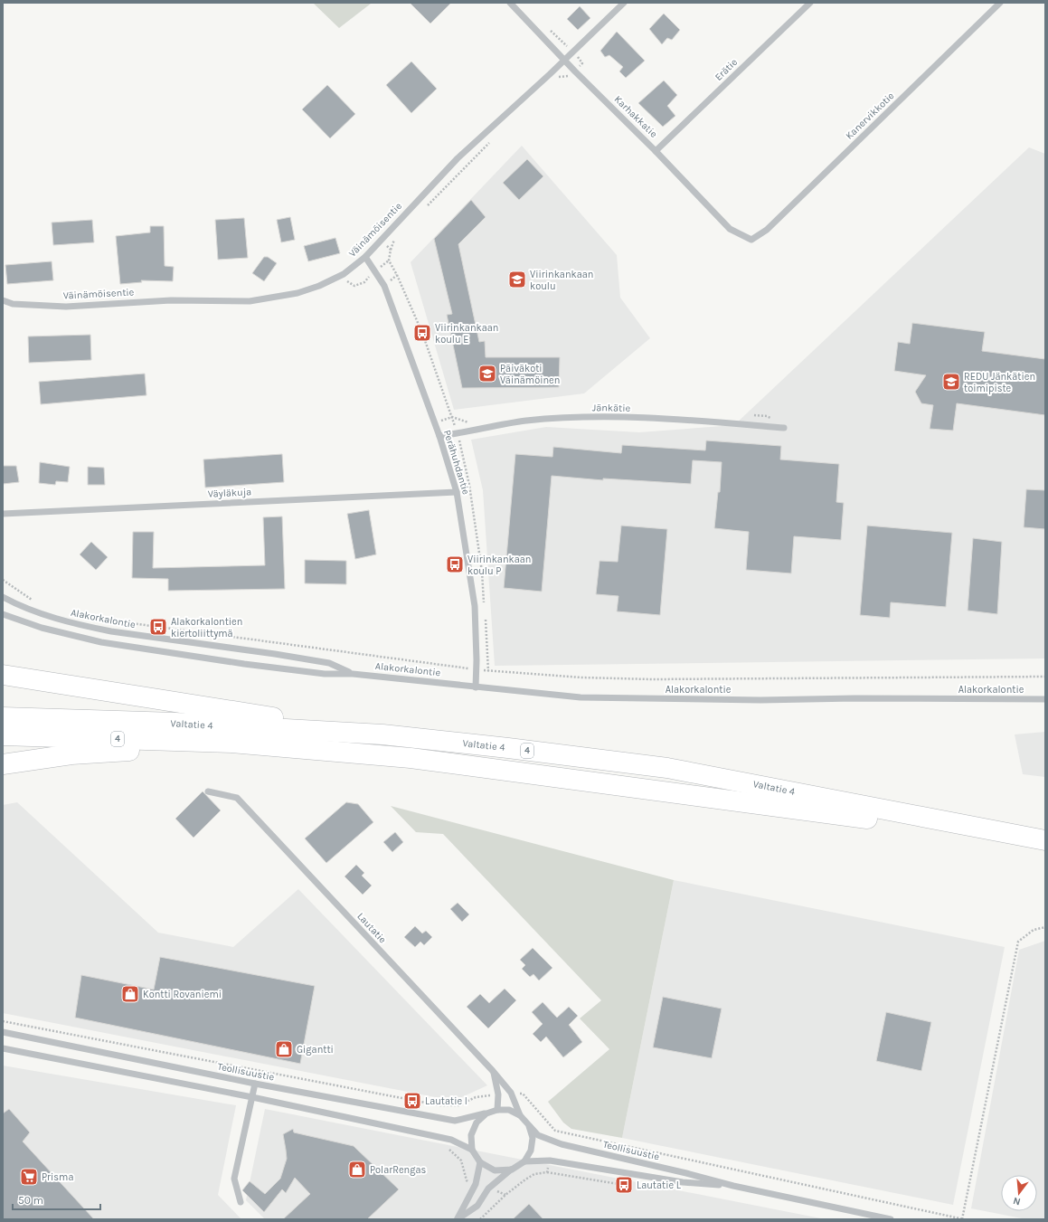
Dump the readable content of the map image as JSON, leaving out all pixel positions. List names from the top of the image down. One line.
{"streets":{"highway":["Valtatie 4","4"],"street":["Erätie","Kanervikkotie","Karhakkatie","Väinämöisentie","Jänkätie","Perähuhdantie","Väyläkuja","Alakorkalontie","Lautatie","Teollisuustie"]},"crossings":[["Erätie","Karhakkatie"],["Kanervikkotie","Karhakkatie"],["Karhakkatie","Väinämöisentie"],["Väinämöisentie","Perähuhdantie"],["Jänkätie","Perähuhdantie"],["Perähuhdantie","Väyläkuja"],["Perähuhdantie","Alakorkalontie"],["Lautatie","Teollisuustie"]],"places":{"school or university":["Viirinkankaan koulu","Päiväkoti Väinämöinen","REDU Jänkätien toimipiste"],"bus stop":["Viirinkankaan koulu E","Viirinkankaan koulu P","Alakorkalontien kiertoliittymä","Lautatie I","Lautatie L"],"shop":["Kontti Rovaniemi","Gigantti","PolarRengas"],"supermarket":["Prisma"]},"scale_bar":"50 m","north":"bottom"}
